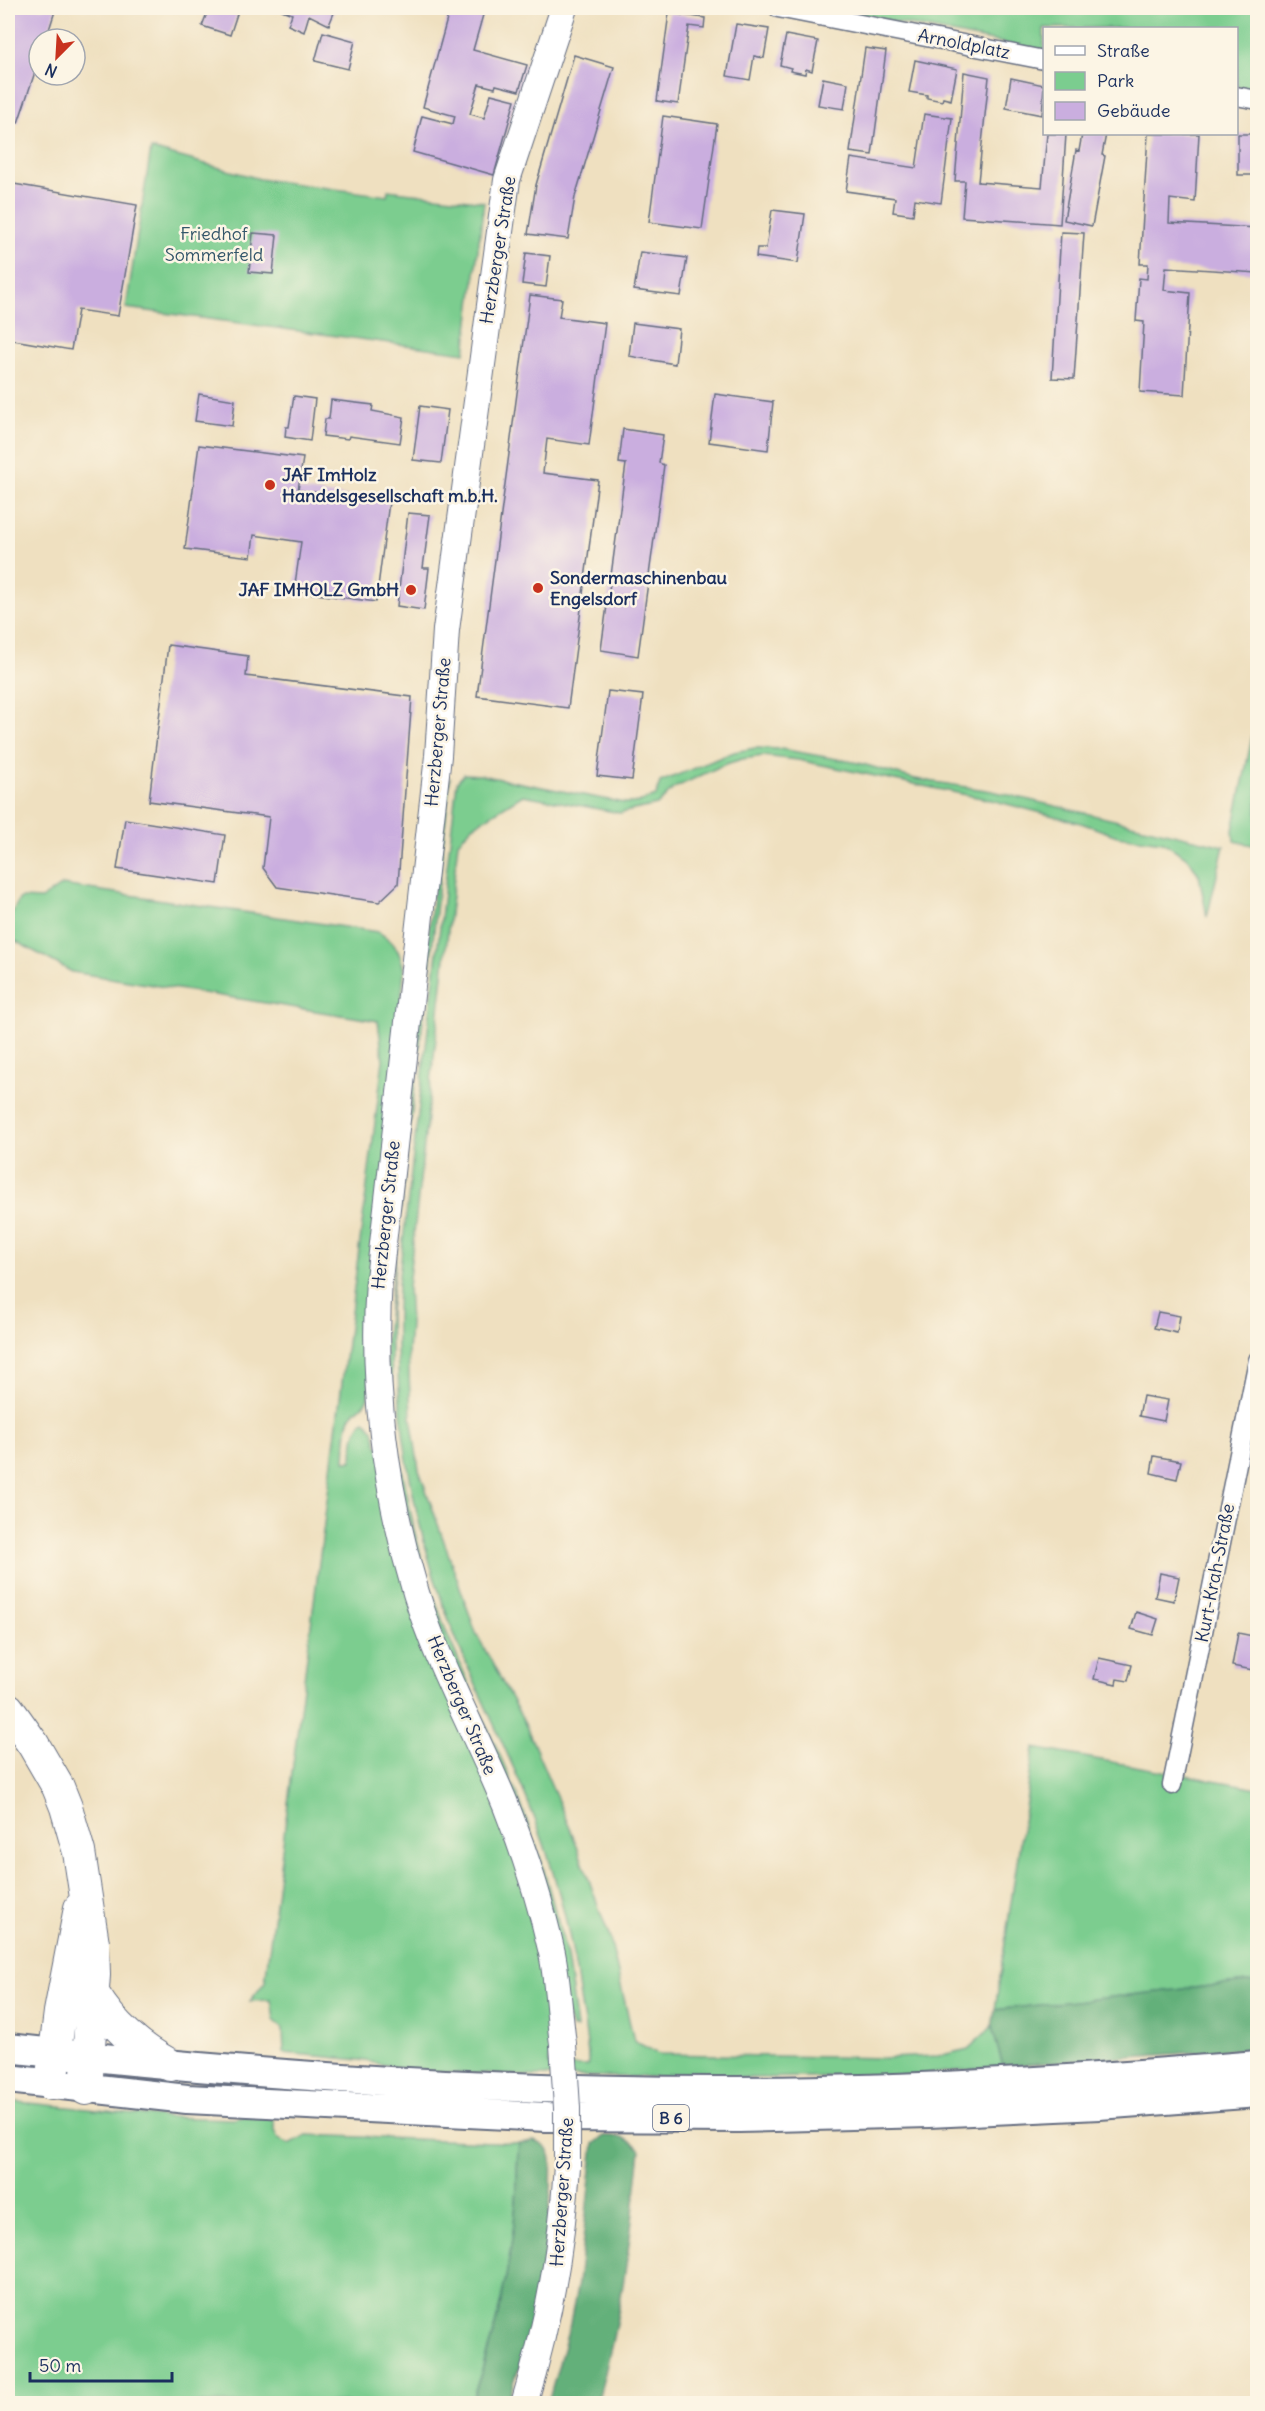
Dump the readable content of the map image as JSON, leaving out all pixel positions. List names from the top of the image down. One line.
{"streets":{"main road":["Herzberger Straße","B 6"],"street":["Arnoldplatz","Kurt-Krah-Straße"]},"parks":["Friedhof Sommerfeld"],"places":["JAF ImHolz Handelsgesellschaft m.b.H.","Sondermaschinenbau Engelsdorf","JAF IMHOLZ GmbH"],"legend":["Straße","Park","Gebäude"],"scale_bar":"50 m","north":"bottom left"}
